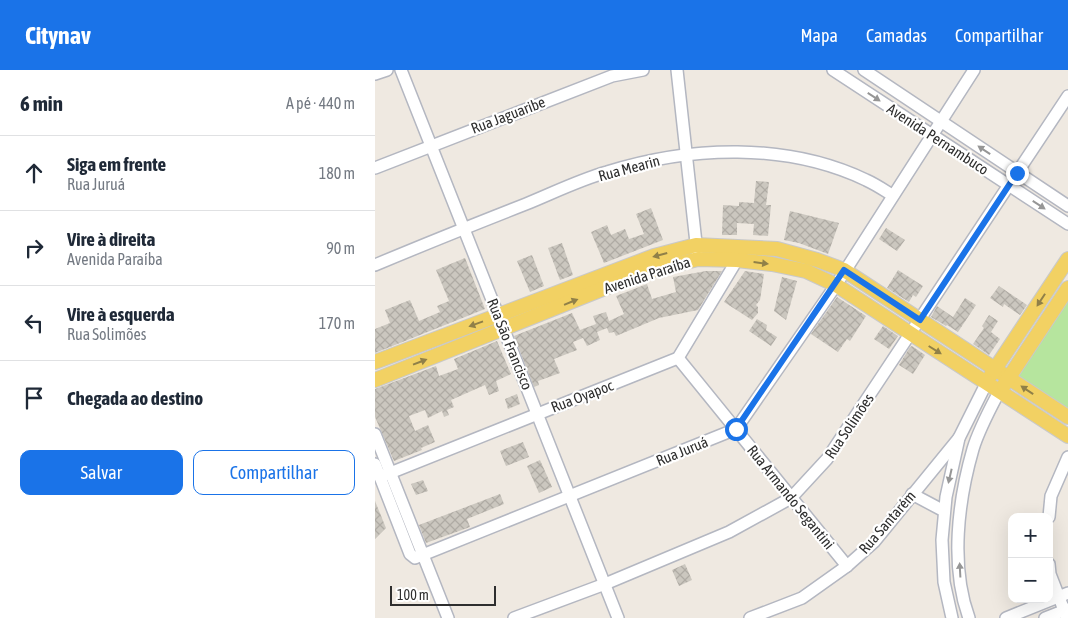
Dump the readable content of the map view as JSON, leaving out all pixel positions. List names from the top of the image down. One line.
{"streets":{"main road":["Avenida Paraíba"],"street":["Rua Jaguaribe","Avenida Pernambuco","Rua Mearin","Rua São Francisco","Rua Oyapoc","Rua Solimões","Rua Juruá","Rua Armando Segantini","Rua Santarém"]},"crossings":[["Rua Jaguaribe","Rua São Francisco"],["Avenida Pernambuco","Rua Solimões"],["Rua Mearin","Rua São Francisco"],["Avenida Paraíba","Rua São Francisco"],["Avenida Paraíba","Rua Solimões"],["Rua São Francisco","Rua Oyapoc"],["Rua São Francisco","Rua Solimões"],["Rua São Francisco","Rua Juruá"],["Rua Oyapoc","Rua Armando Segantini"],["Rua Solimões","Rua Armando Segantini"],["Rua Juruá","Rua Armando Segantini"],["Rua Armando Segantini","Rua Santarém"]],"scale_bar":"100 m","page":{"header":"Citynav","nav":["Mapa","Camadas","Compartilhar"],"heading":["6 min","A pé · 440 m"],"list":[["Siga em frente","Rua Juruá","180 m"],["Vire à direita","Avenida Paraíba","90 m"],["Vire à esquerda","Rua Solimões","170 m"],"Chegada ao destino"],"buttons":["Salvar","Compartilhar"],"map_buttons":["+","−"],"scale":"100 m"}}
